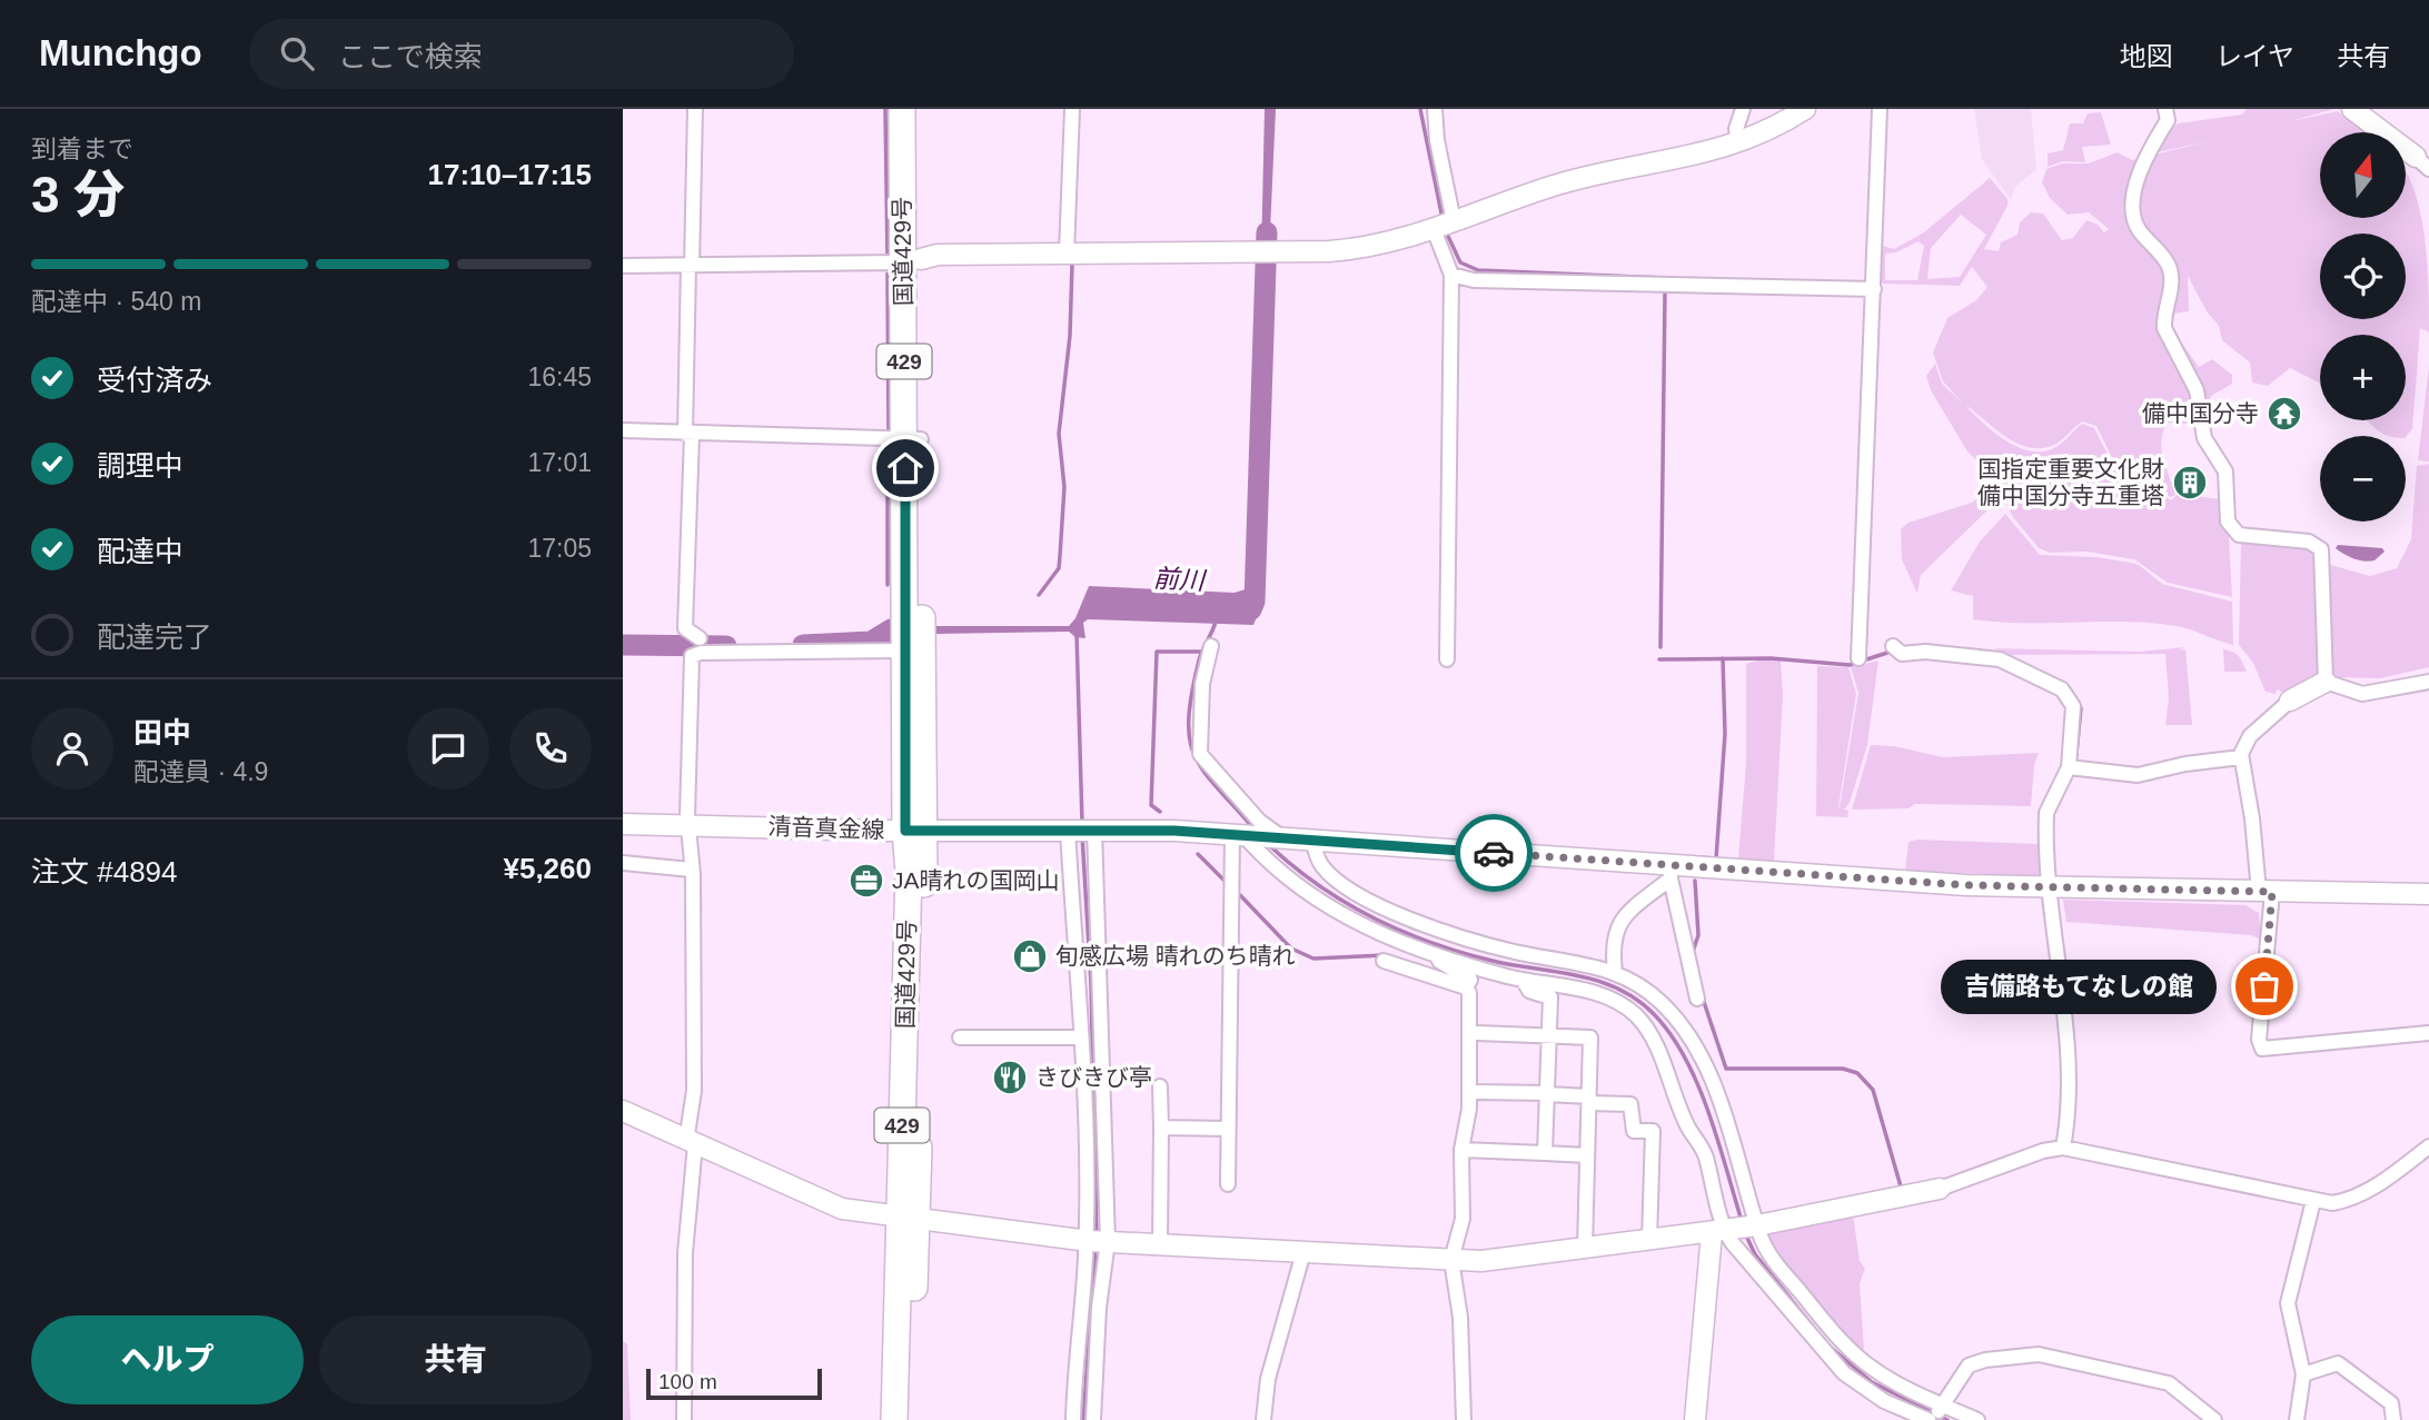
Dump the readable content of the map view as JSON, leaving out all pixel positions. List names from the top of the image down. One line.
{"streets":{"highway":["国道429号","429"],"street":["清音真金線"]},"crossings":[["国道429号","清音真金線"]],"water":["前川"],"places":{"temple":["備中国分寺"],"building":["国指定重要文化財 備中国分寺五重塔"],"office":["JA晴れの国岡山"],"shop":["旬感広場 晴れのち晴れ"],"other":["吉備路もてなしの館"],"restaurant":["きびきび亭"]},"scale_bar":"100 m","north":"top","page":{"header":"Munchgo","search":"ここで検索","nav":["地図","レイヤ","共有"],"heading":["3 分","到着まで","17:10–17:15"],"panel":["田中","配達員 · 4.9","注文 #4894","¥5,260"],"map_buttons":["+","−"],"bar":"配達中 · 540 m","list":[["受付済み","16:45"],["調理中","17:01"],["配達中","17:05"],"配達完了"],"bubble":"吉備路もてなしの館","buttons":["ヘルプ","共有"],"scale":"100 m"}}
